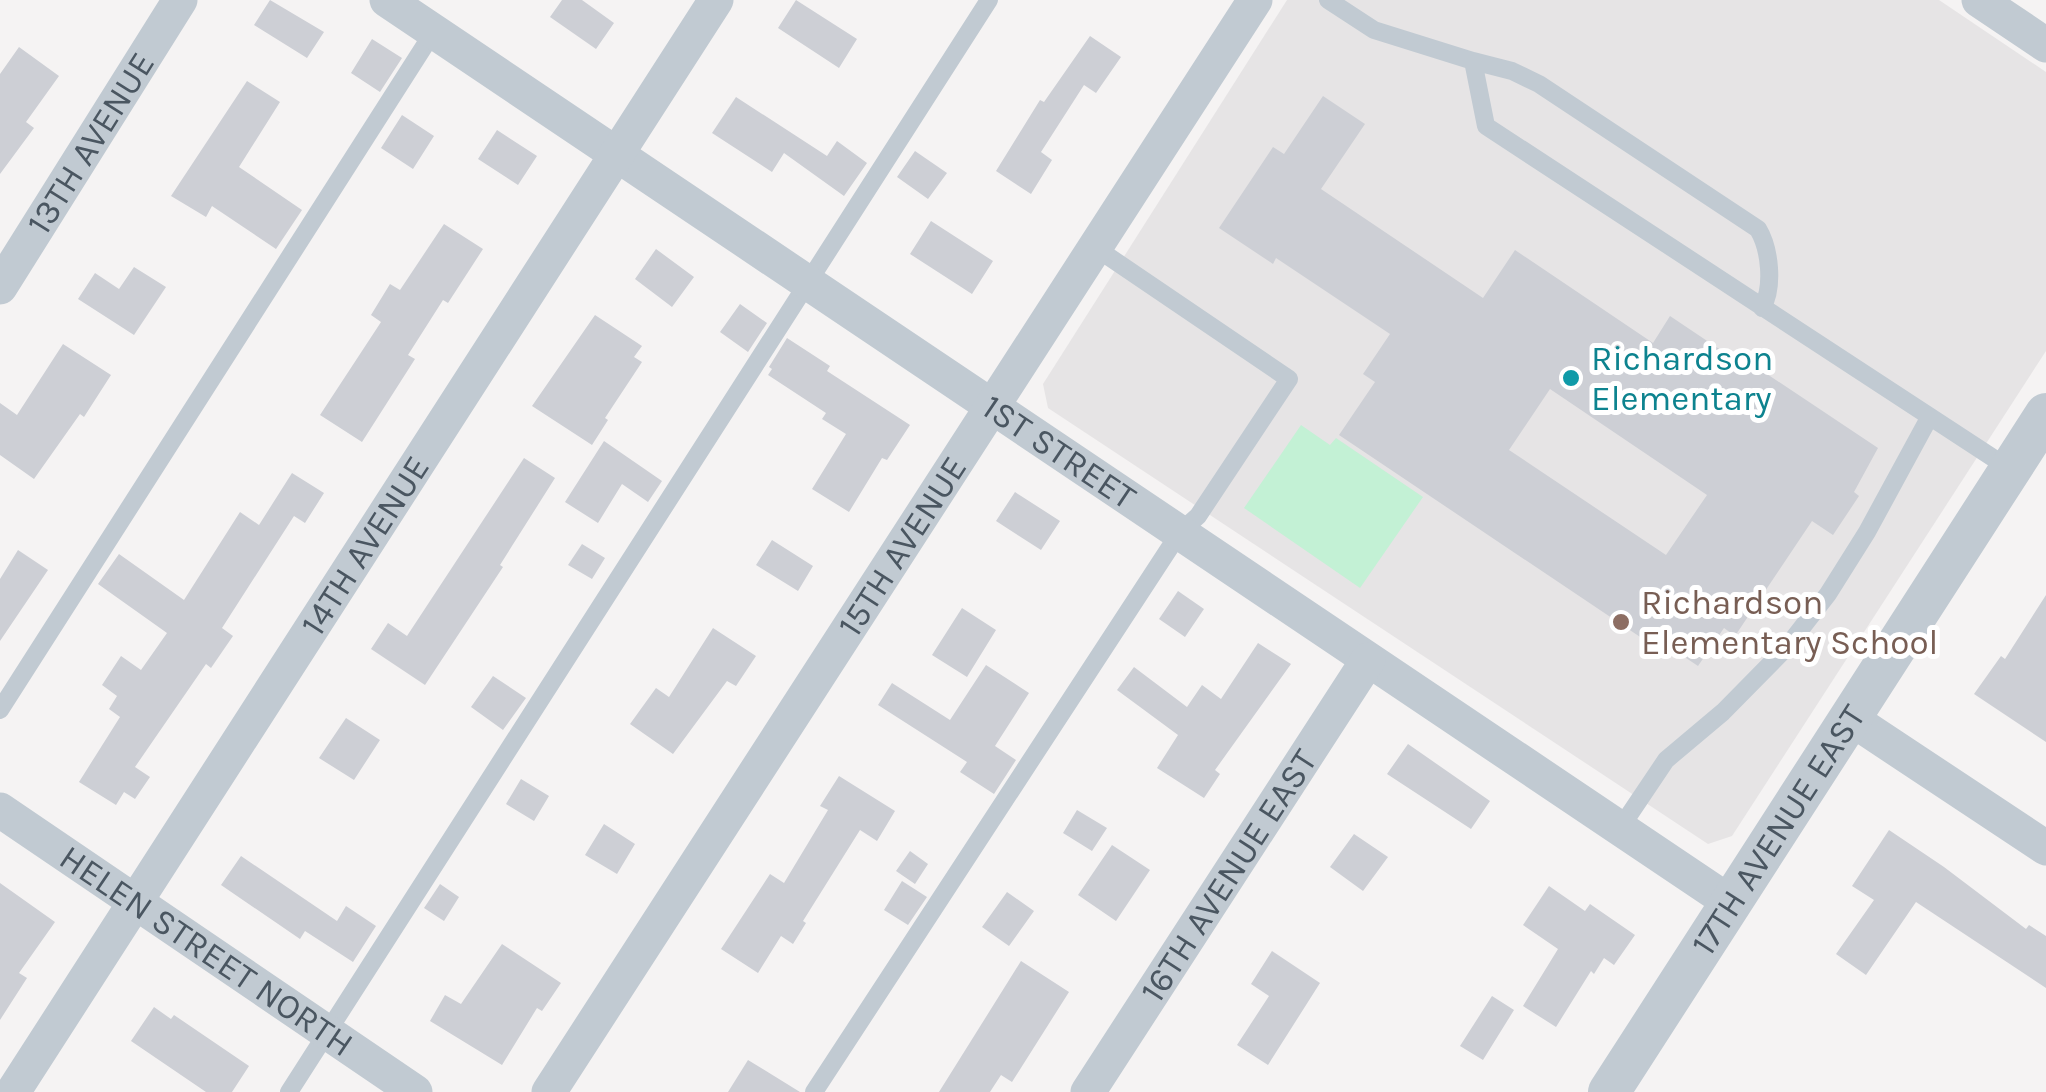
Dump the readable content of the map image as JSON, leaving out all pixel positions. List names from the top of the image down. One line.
{"streets":{"street":["13TH AVENUE","1ST STREET","14TH AVENUE","15TH AVENUE","17TH AVENUE EAST","16TH AVENUE EAST","HELEN STREET NORTH"]},"crossings":[["1ST STREET","14TH AVENUE"],["1ST STREET","15TH AVENUE"],["1ST STREET","17TH AVENUE EAST"],["1ST STREET","16TH AVENUE EAST"],["14TH AVENUE","HELEN STREET NORTH"]],"places":["Richardson Elementary","Richardson Elementary School"]}
